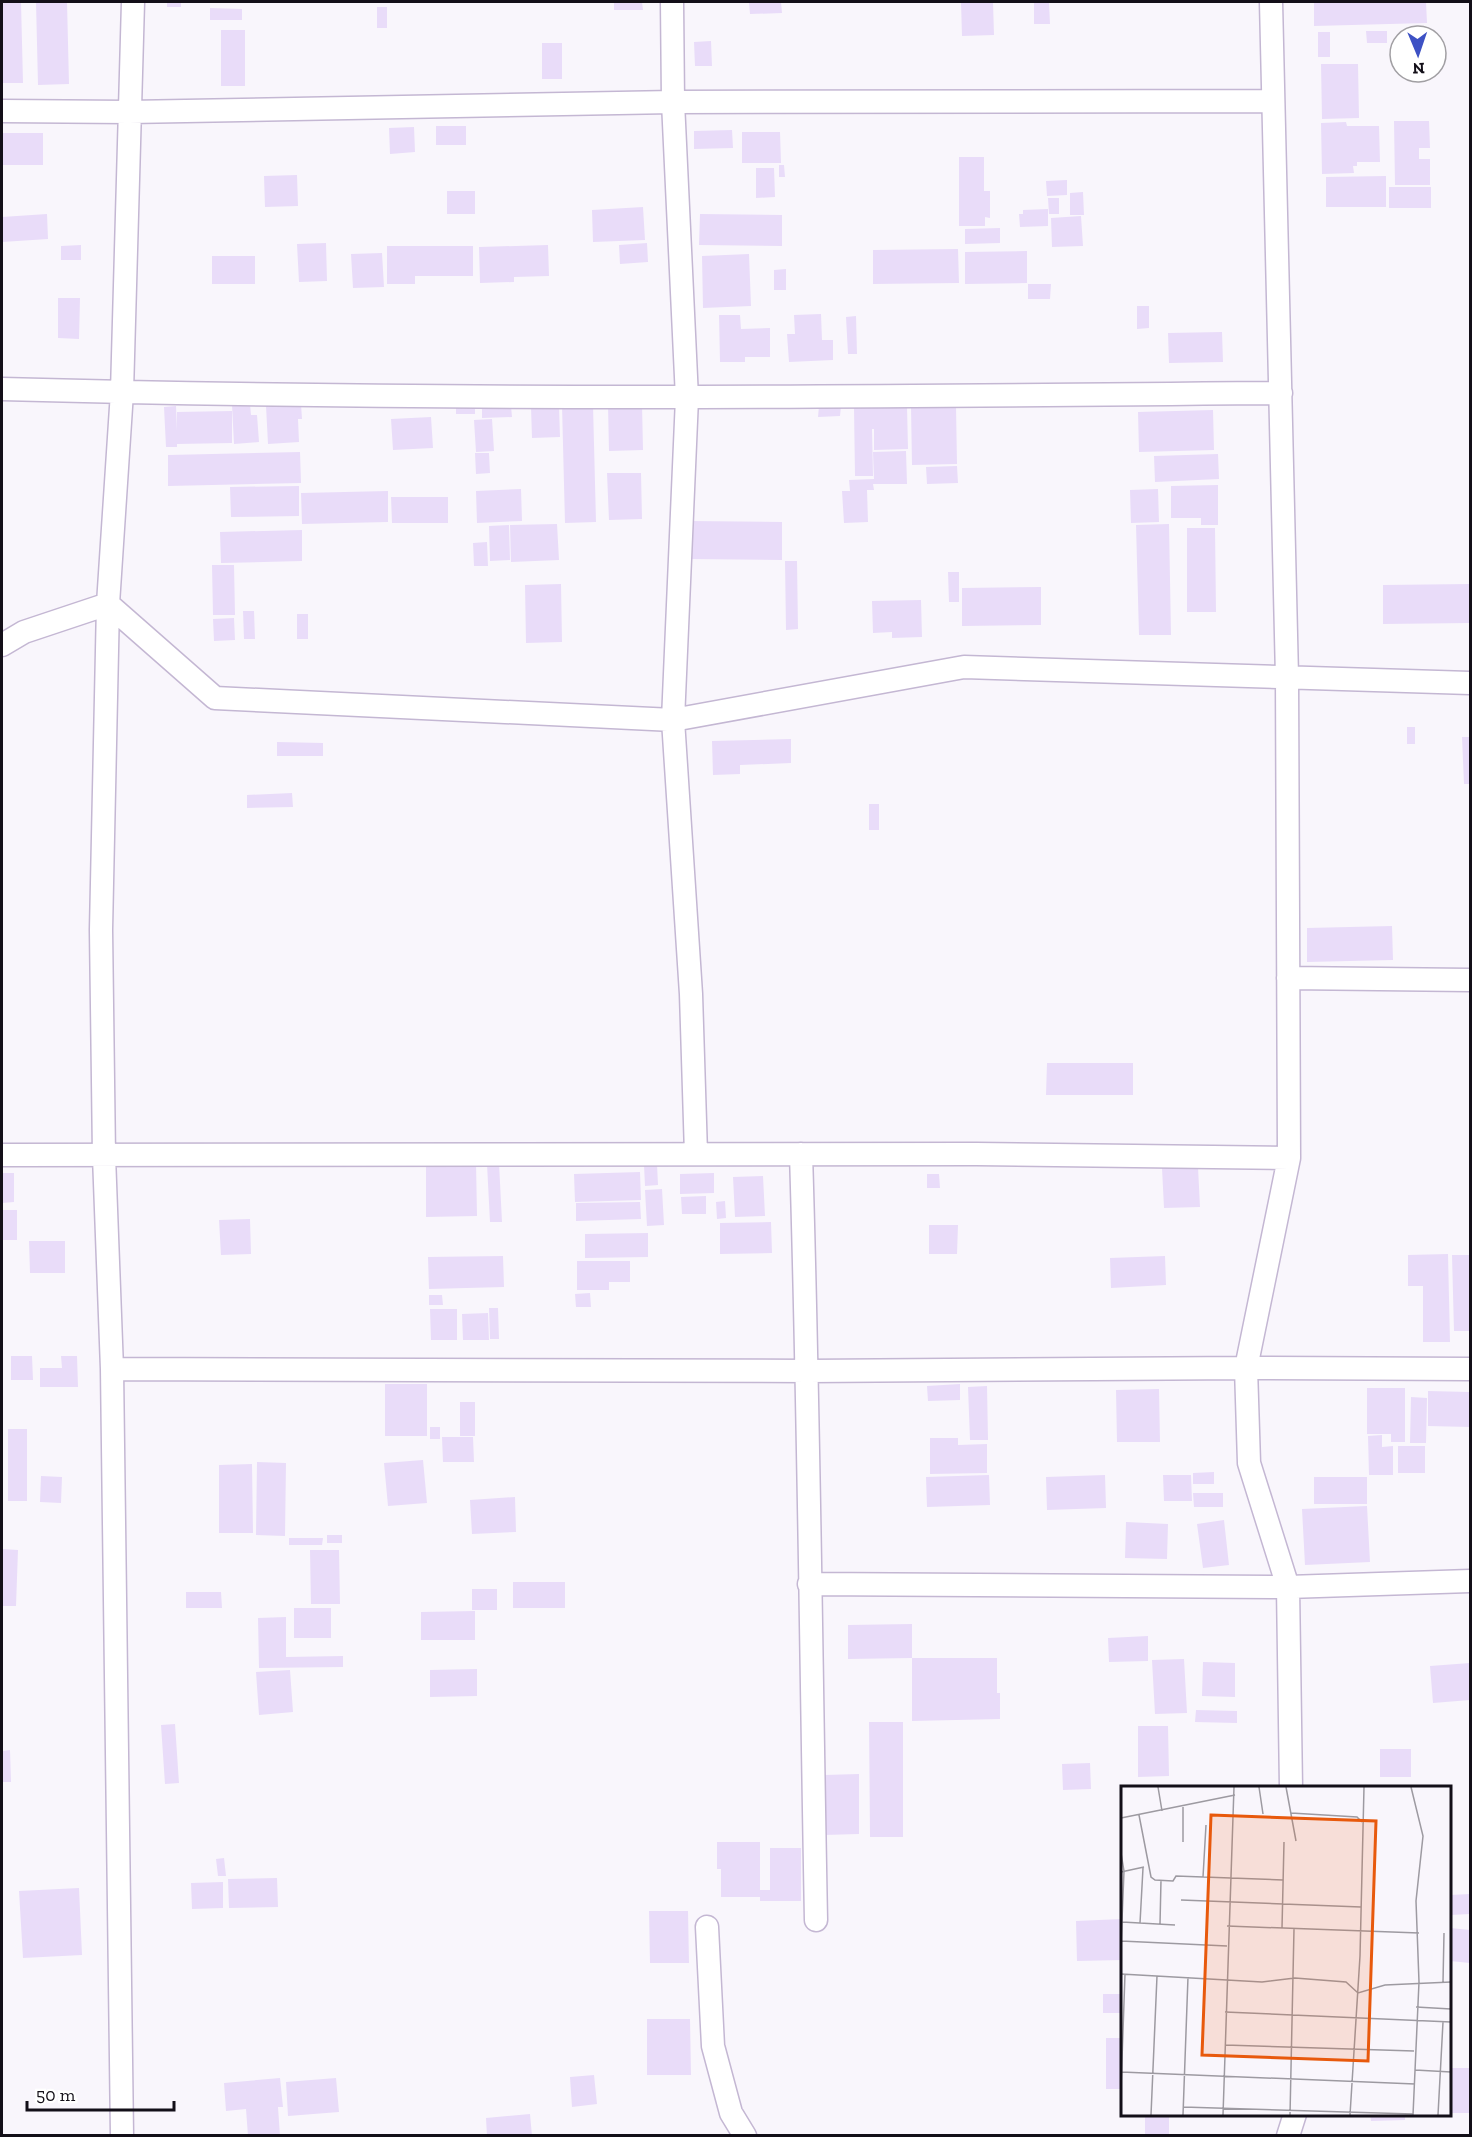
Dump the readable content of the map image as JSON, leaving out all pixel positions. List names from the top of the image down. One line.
{"scale_bar":"50 m","north":"bottom"}
